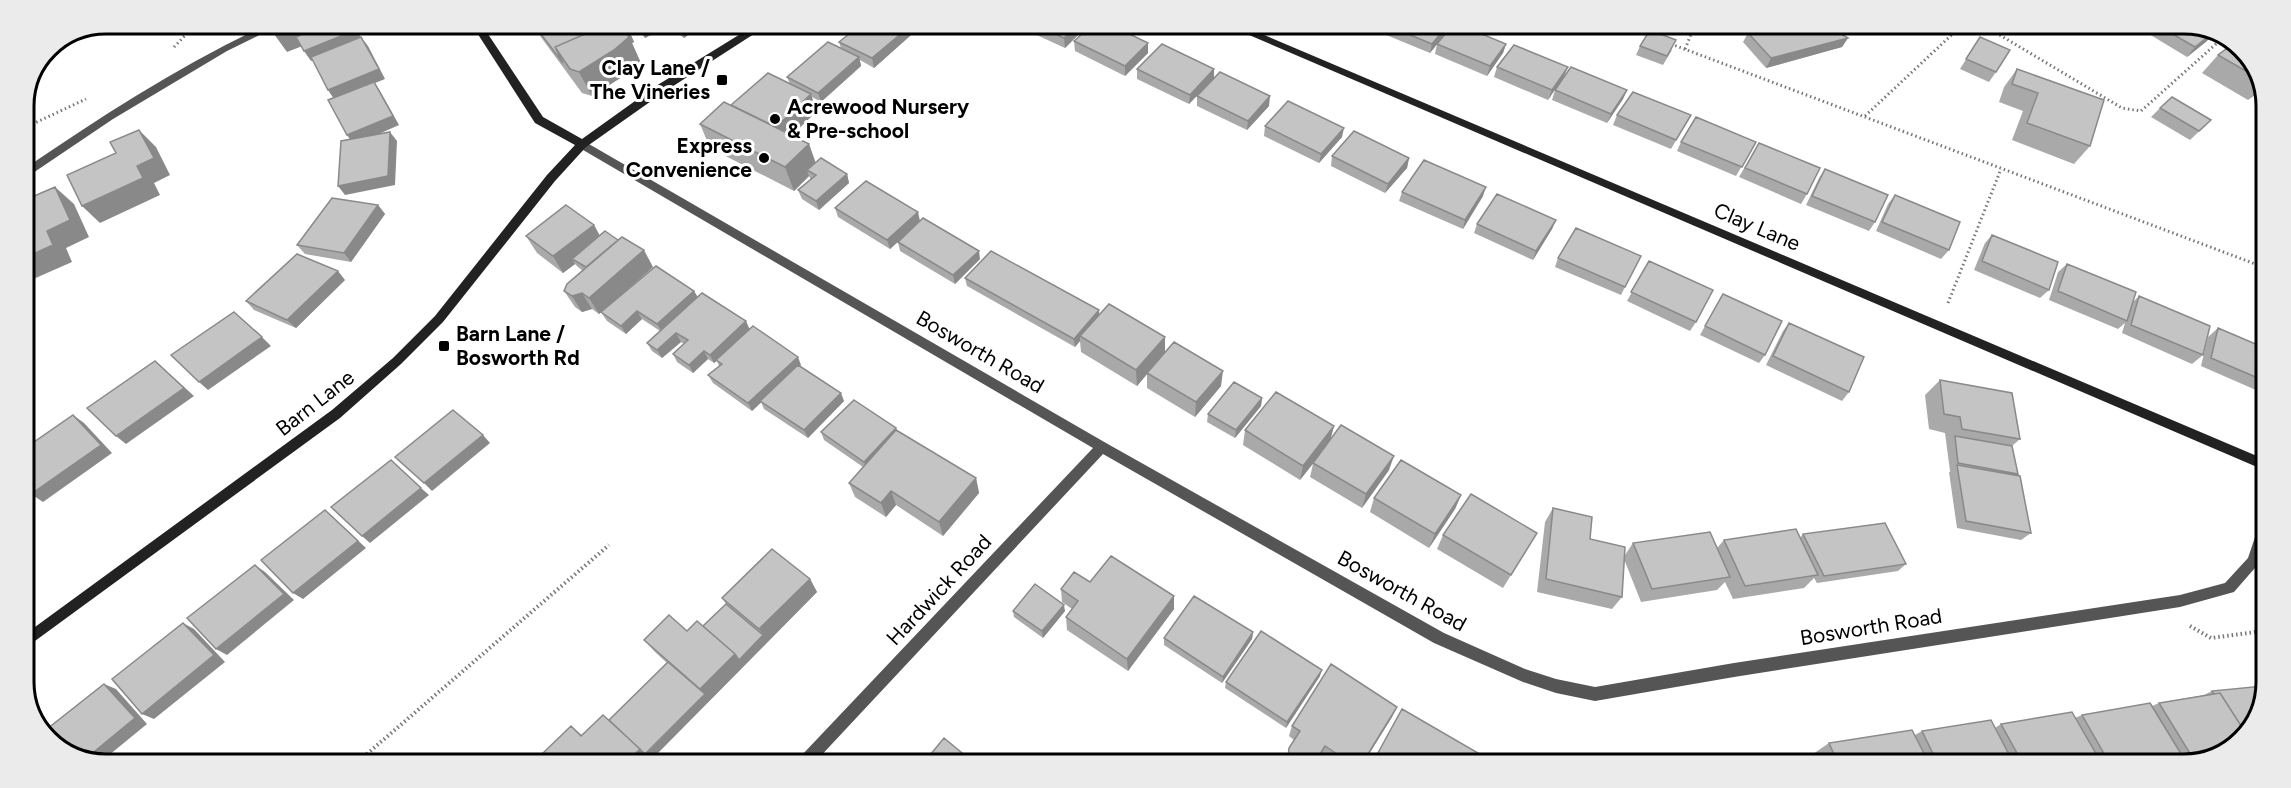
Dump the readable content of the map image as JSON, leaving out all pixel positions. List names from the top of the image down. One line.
{"streets":{"street":["Clay Lane","Bosworth Road","Barn Lane","Hardwick Road"]},"crossings":[["Bosworth Road","Barn Lane"],["Bosworth Road","Hardwick Road"]],"places":{"transit":["Clay Lane / The Vineries","Barn Lane / Bosworth Rd"],"other":["Acrewood Nursery & Pre-school","Express Convenience"]}}
